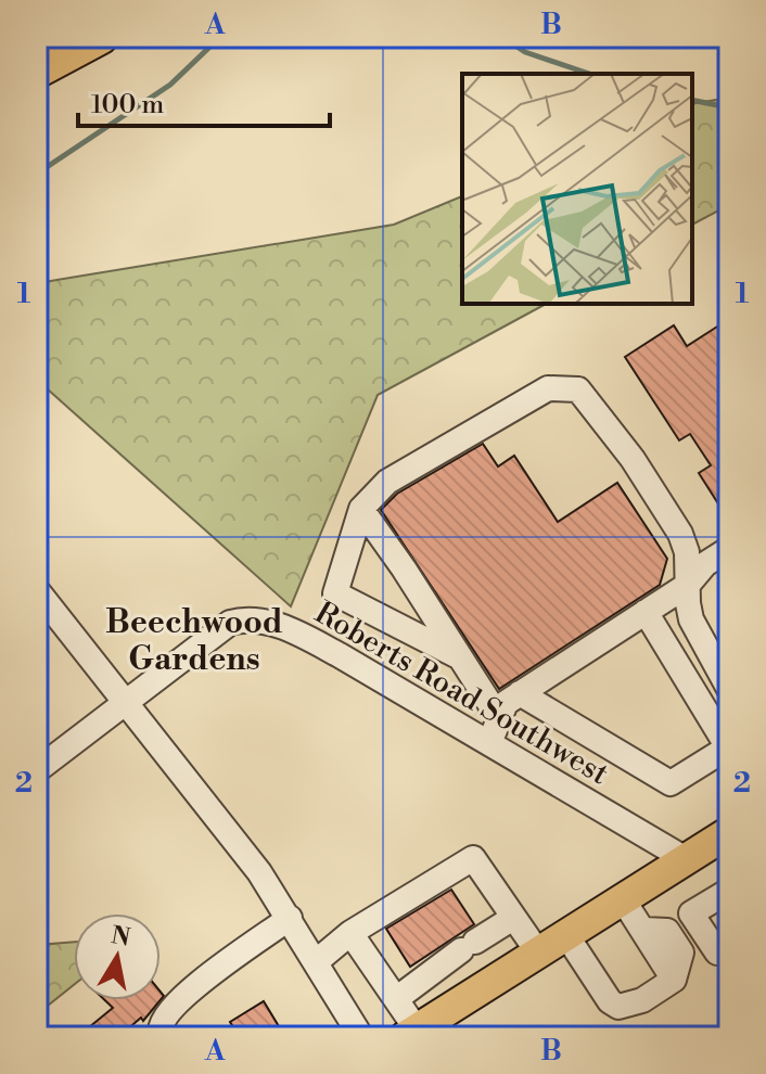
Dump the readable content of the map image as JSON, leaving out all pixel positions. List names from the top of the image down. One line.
{"streets":{"street":["Roberts Road Southwest"]},"districts":["Beechwood Gardens"],"scale_bar":"100 m","north":"top","grid":{"columns":["A","B"],"rows":["1","2"]}}
